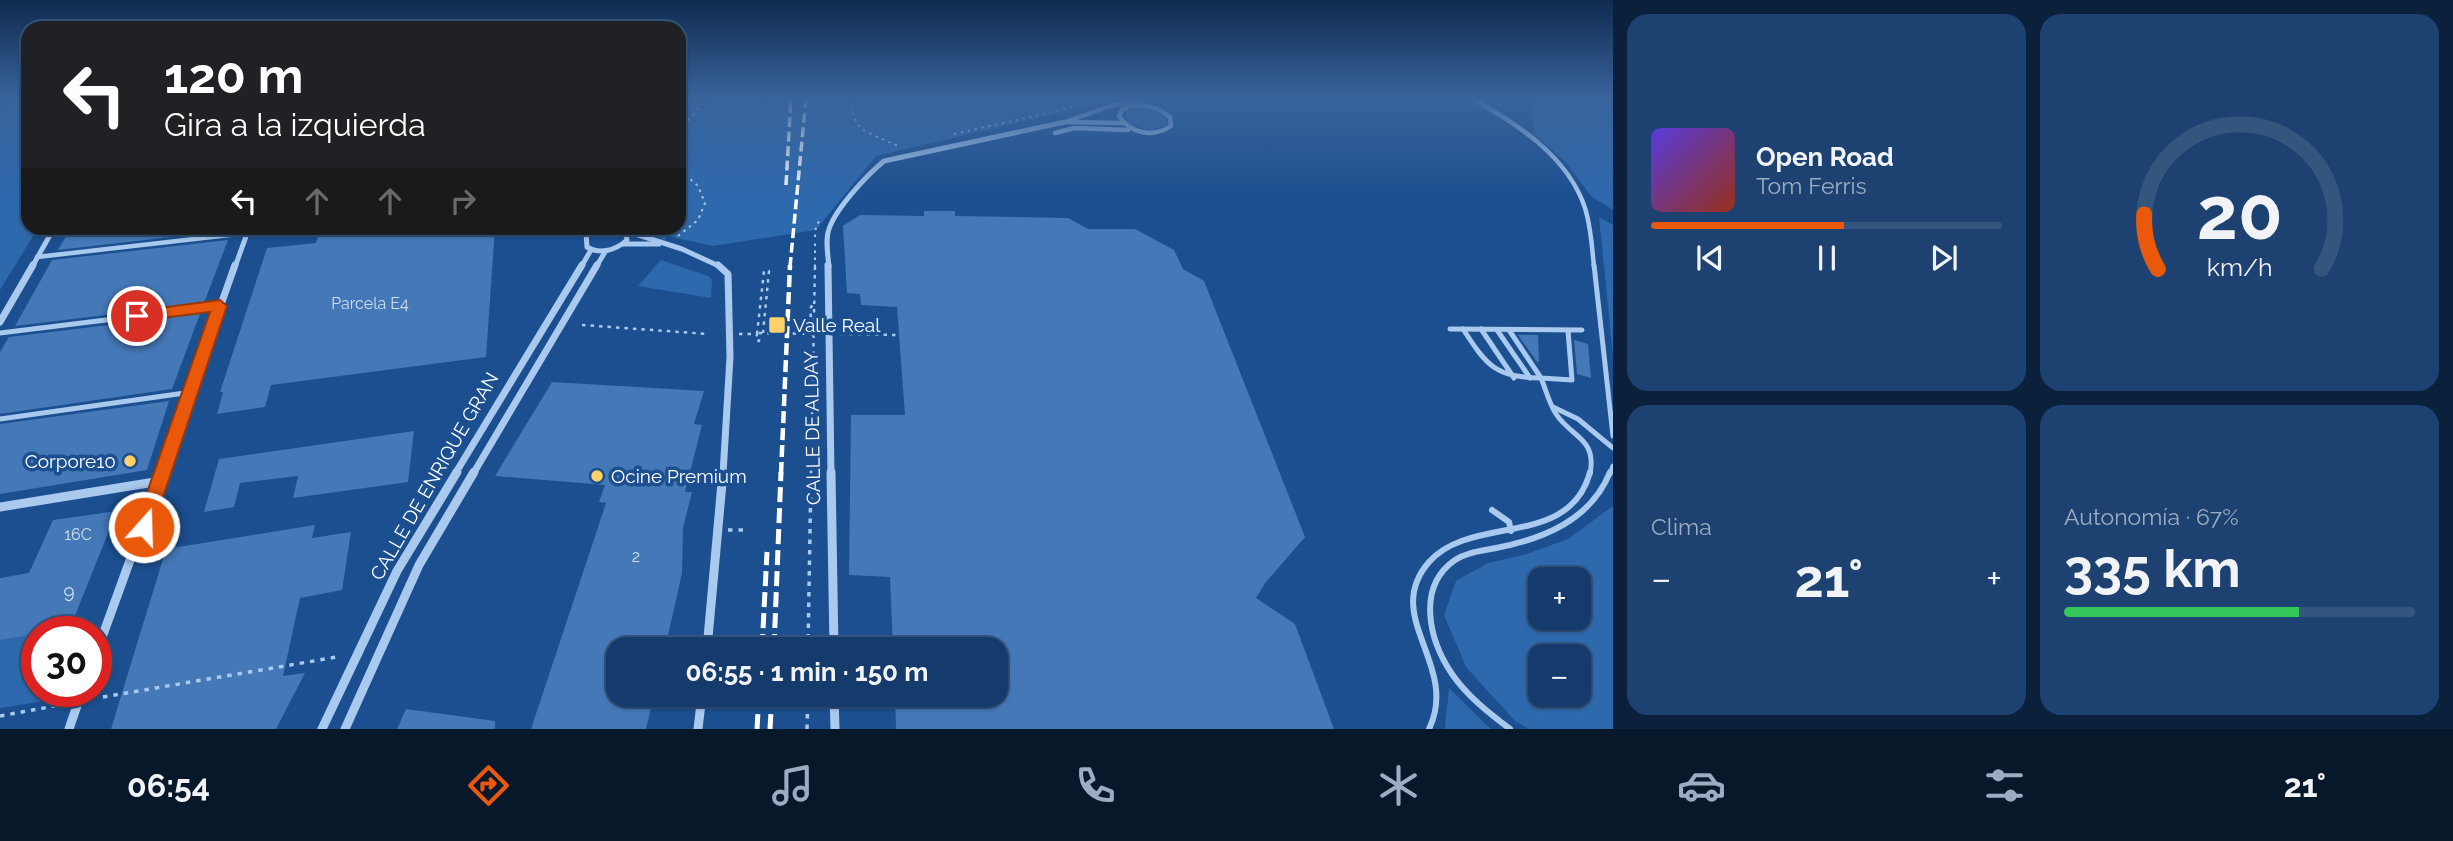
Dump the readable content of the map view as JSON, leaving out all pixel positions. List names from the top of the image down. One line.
{"streets":{"street":["CALLE DE ALDAY","CALLE DE ENRIQUE GRAN"]},"places":{"transit":["Valle Real"],"other":["Corpore10","Ocine Premium"]},"house_numbers":["Parcela E4","16C","2","9"],"page":{"turn":["120 m","Gira a la izquierda"],"song":["Open Road","Tom Ferris"],"tile":["Clima",["Autonomía · 67%","335 km"]],"heat":["−","21°","+"],"map_buttons":["+","−"],"limit":"30","trip":"06:55 · 1 min · 150 m","tabs":["06:54","21°"],"gauge":["20","km/h"]}}
